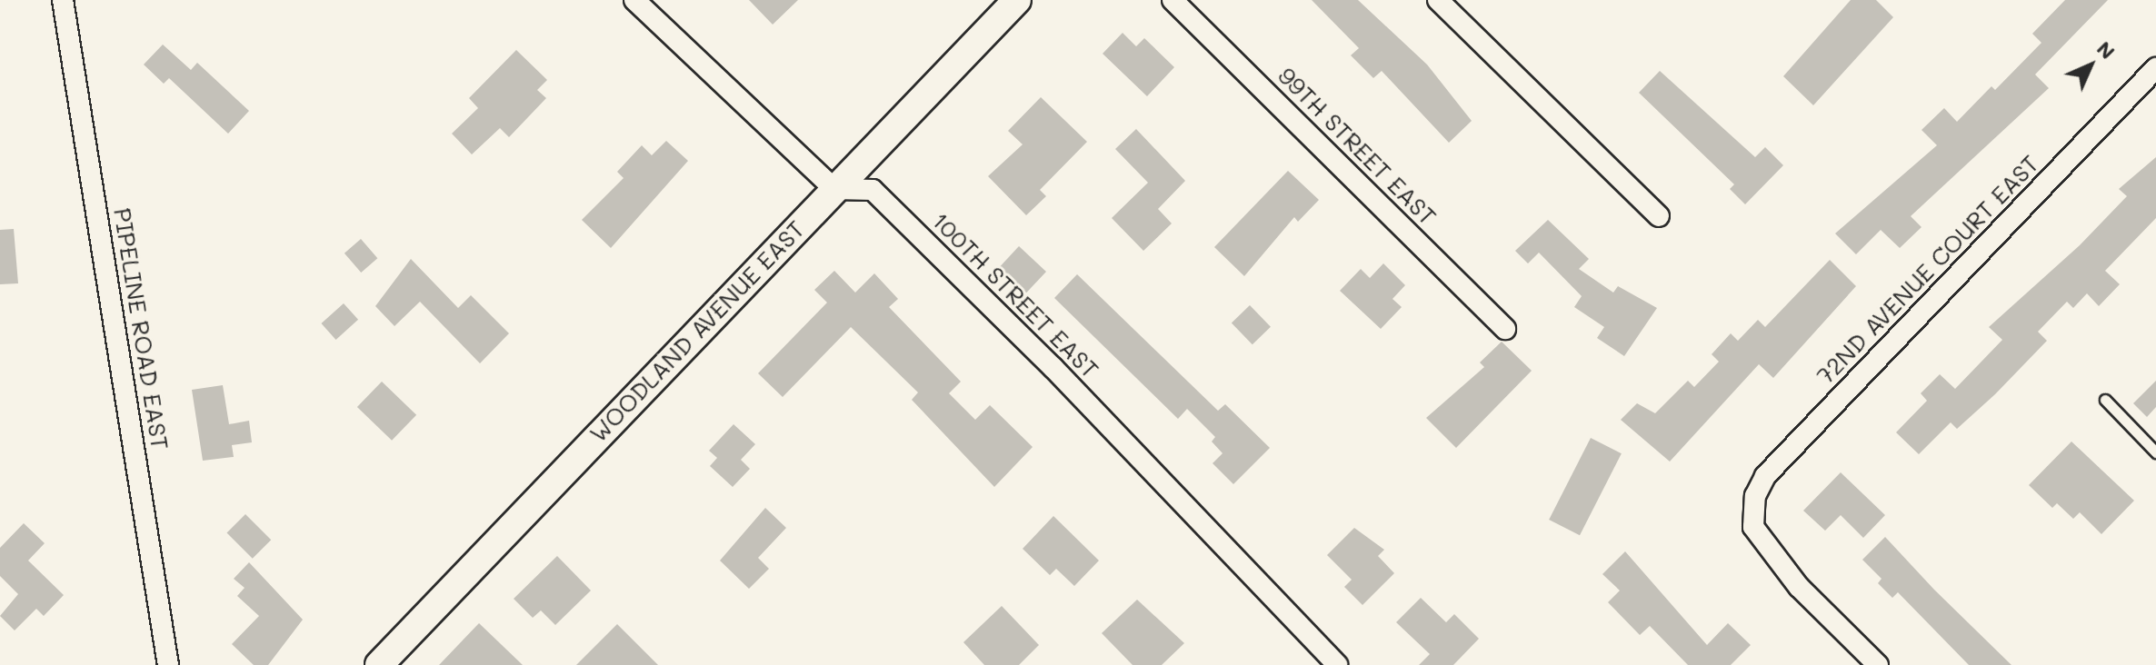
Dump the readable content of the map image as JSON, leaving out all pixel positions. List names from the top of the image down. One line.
{"streets":{"street":["99TH STREET EAST","72ND AVENUE COURT EAST","100TH STREET EAST","PIPELINE ROAD EAST","WOODLAND AVENUE EAST"]},"crossings":[["100TH STREET EAST","WOODLAND AVENUE EAST"]],"north":"top right"}
